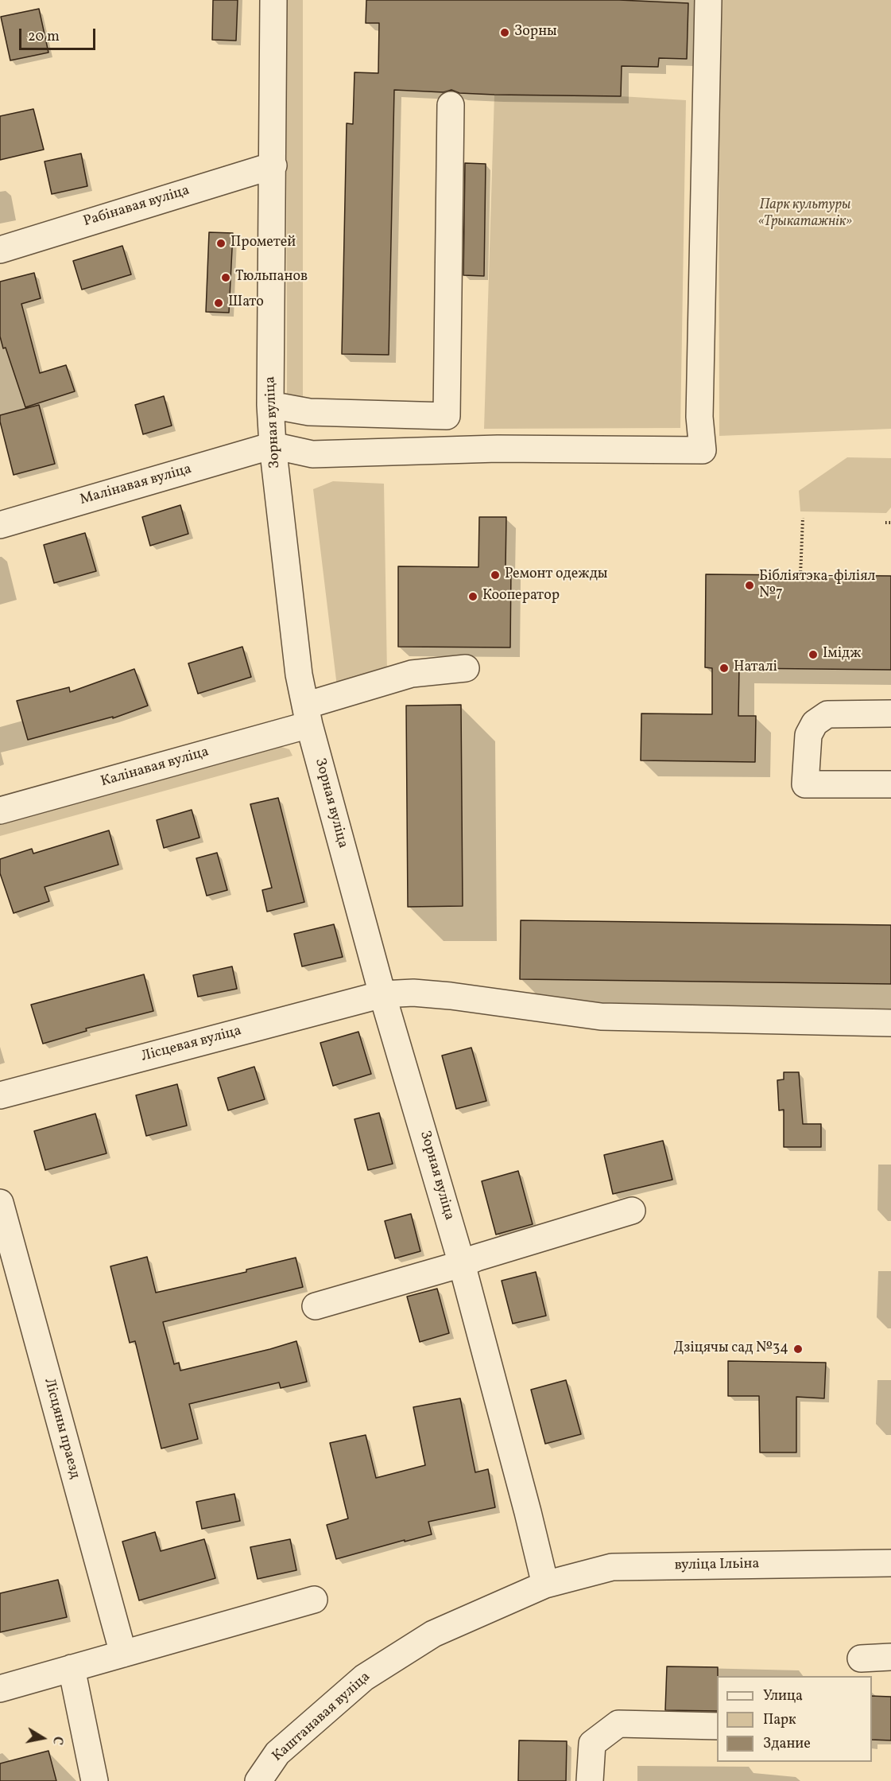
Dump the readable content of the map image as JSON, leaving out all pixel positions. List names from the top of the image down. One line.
{"streets":{"street":["Рабінавая вуліца","Зорная вуліца","Малінавая вуліца","Калінавая вуліца","Лісцевая вуліца","Лісцяны праезд","вуліца Ільіна","Каштанавая вуліца"]},"crossings":[["Рабінавая вуліца","Зорная вуліца"],["Зорная вуліца","Малінавая вуліца"],["Зорная вуліца","Калінавая вуліца"],["Зорная вуліца","Лісцевая вуліца"],["Зорная вуліца","вуліца Ільіна"],["Зорная вуліца","Каштанавая вуліца"],["вуліца Ільіна","Каштанавая вуліца"]],"parks":["Парк культуры «Трыкатажнік»"],"places":["Зорны","Прометей","Тюльпанов","Шато","Ремонт одежды","Бібліятэка-філіял №7","Кооператор","Імідж","Наталі","Дзіцячы сад №34"],"legend":["Улица","Парк","Здание"],"scale_bar":"20 m","north":"right"}
